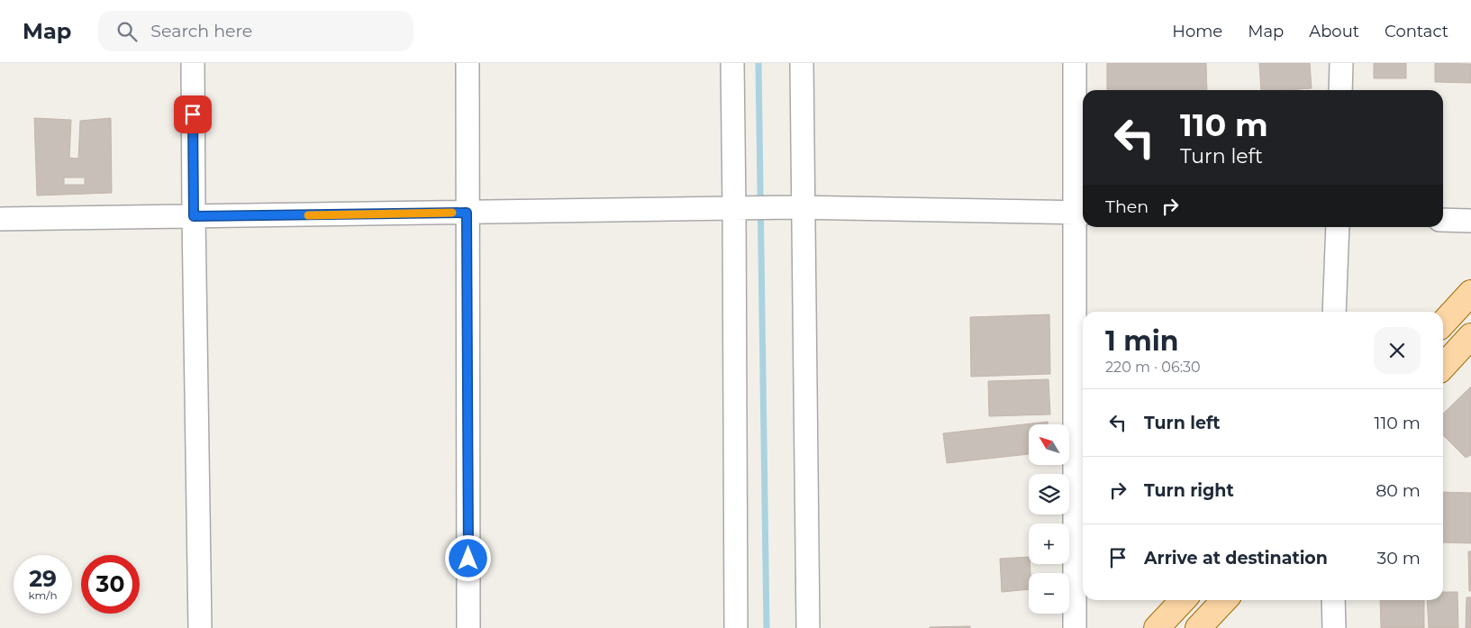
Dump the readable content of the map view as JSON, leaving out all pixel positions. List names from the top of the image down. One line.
{"north":"top left","page":{"header":"Map","search":"Search here","nav":["Home","Map","About","Contact"],"turn":["110 m","Turn left"],"then":"Then","heading":["1 min","220 m · 06:30"],"list":[{"name":"Turn left","value":"110 m"},{"name":"Turn right","value":"80 m"},{"name":"Arrive at destination","value":"30 m"}],"map_buttons":["+","−"],"speed":"29 km/h","limit":"30"}}
